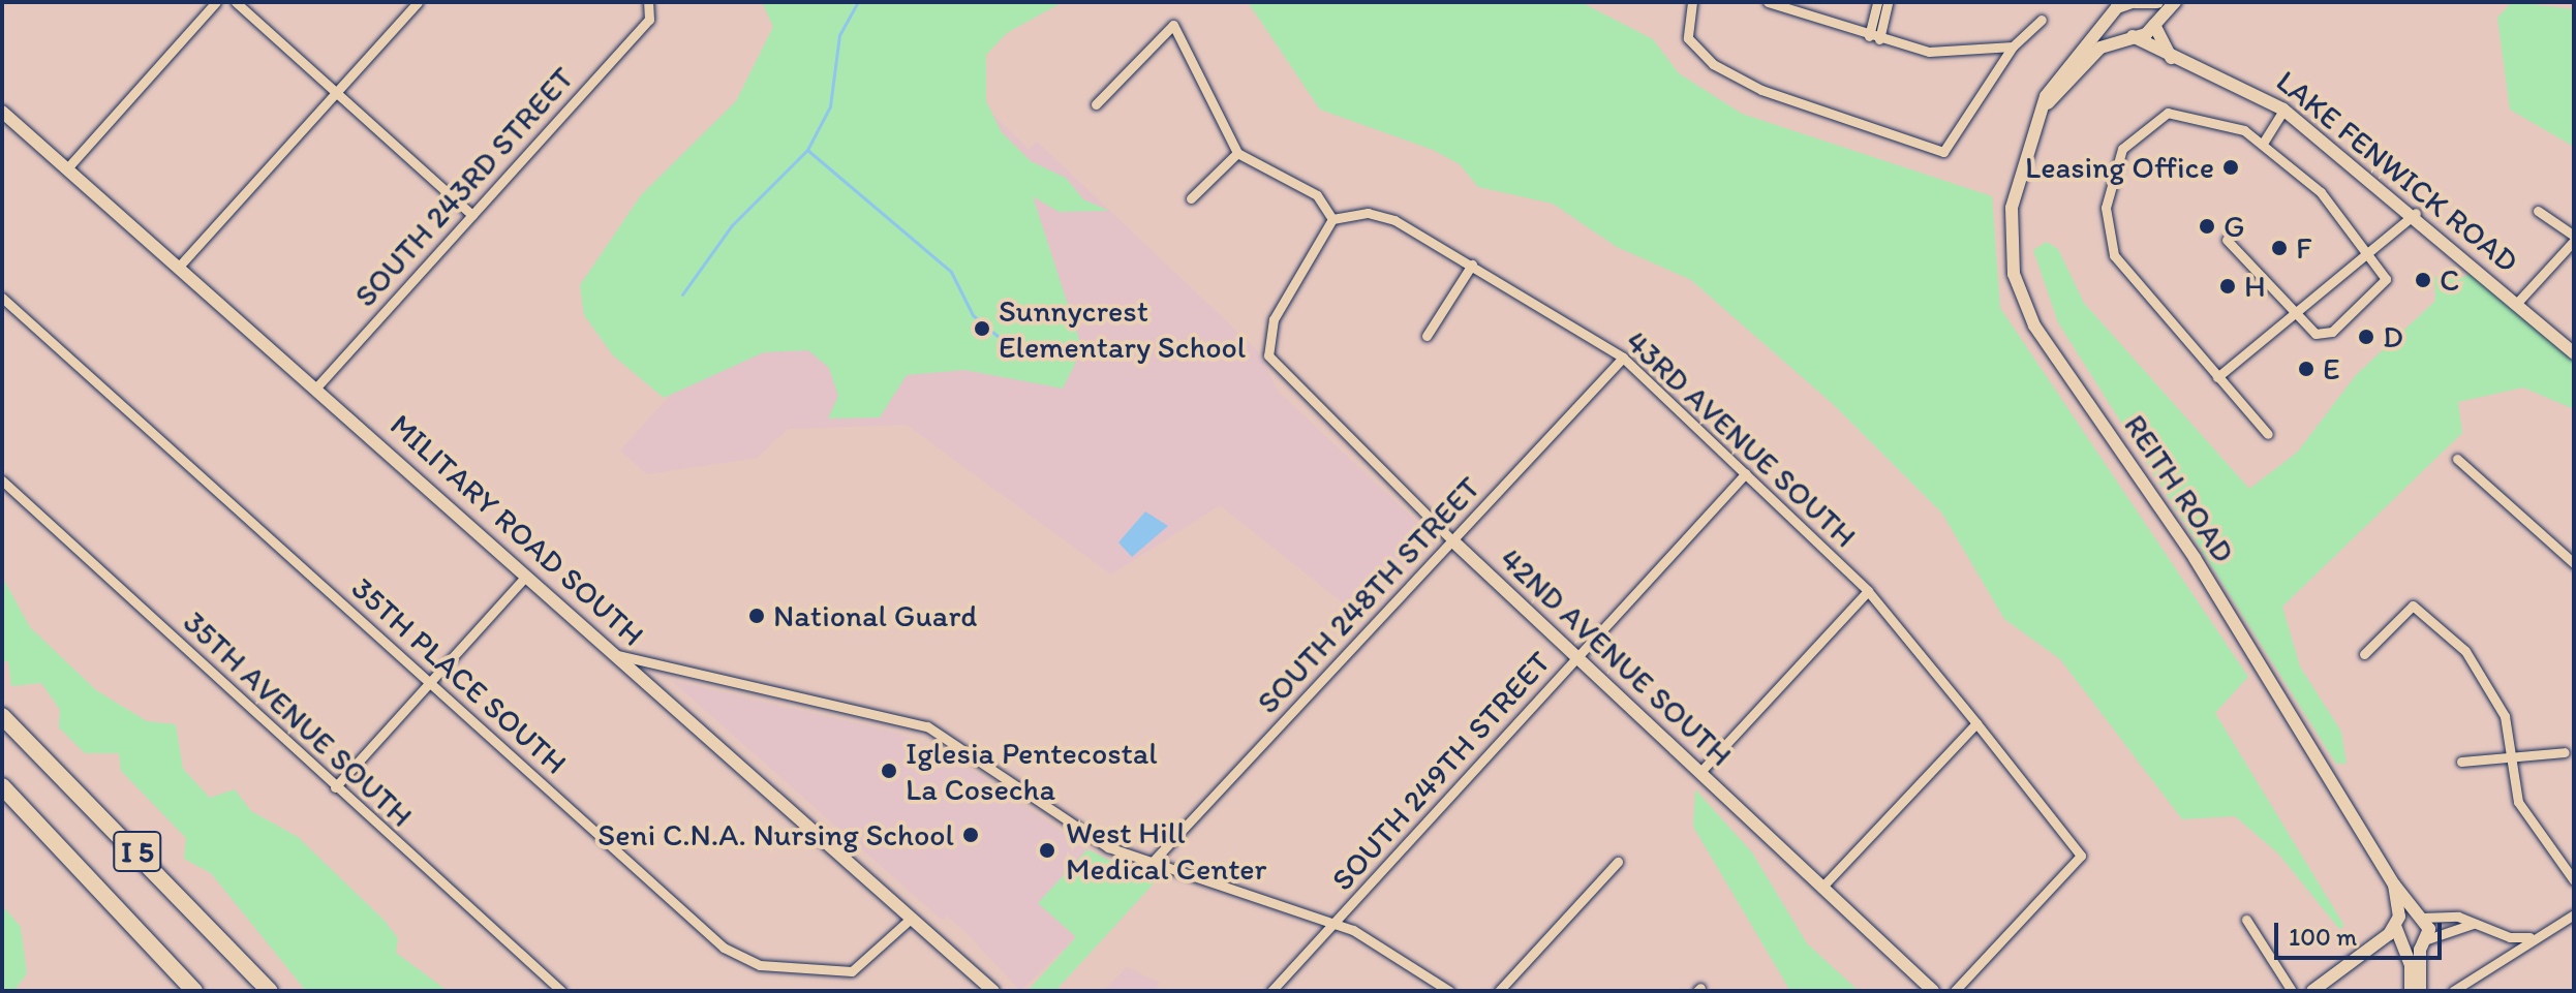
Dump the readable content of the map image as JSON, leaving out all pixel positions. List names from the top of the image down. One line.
{"streets":{"highway":["I 5"],"main road":["LAKE FENWICK ROAD","REITH ROAD","MILITARY ROAD SOUTH","42ND AVENUE SOUTH"],"street":["SOUTH 243RD STREET","43RD AVENUE SOUTH","SOUTH 248TH STREET","35TH PLACE SOUTH","35TH AVENUE SOUTH","SOUTH 249TH STREET"]},"crossings":[["LAKE FENWICK ROAD","REITH ROAD"],["SOUTH 243RD STREET","MILITARY ROAD SOUTH"],["43RD AVENUE SOUTH","SOUTH 248TH STREET"],["43RD AVENUE SOUTH","42ND AVENUE SOUTH"],["43RD AVENUE SOUTH","SOUTH 249TH STREET"],["MILITARY ROAD SOUTH","35TH PLACE SOUTH"],["SOUTH 248TH STREET","42ND AVENUE SOUTH"],["42ND AVENUE SOUTH","SOUTH 249TH STREET"]],"places":["Leasing Office","G","F","C","H","Sunnycrest Elementary School","D","E","National Guard","Iglesia Pentecostal La Cosecha","Seni C.N.A. Nursing School","West Hill Medical Center"],"scale_bar":"100 m"}
